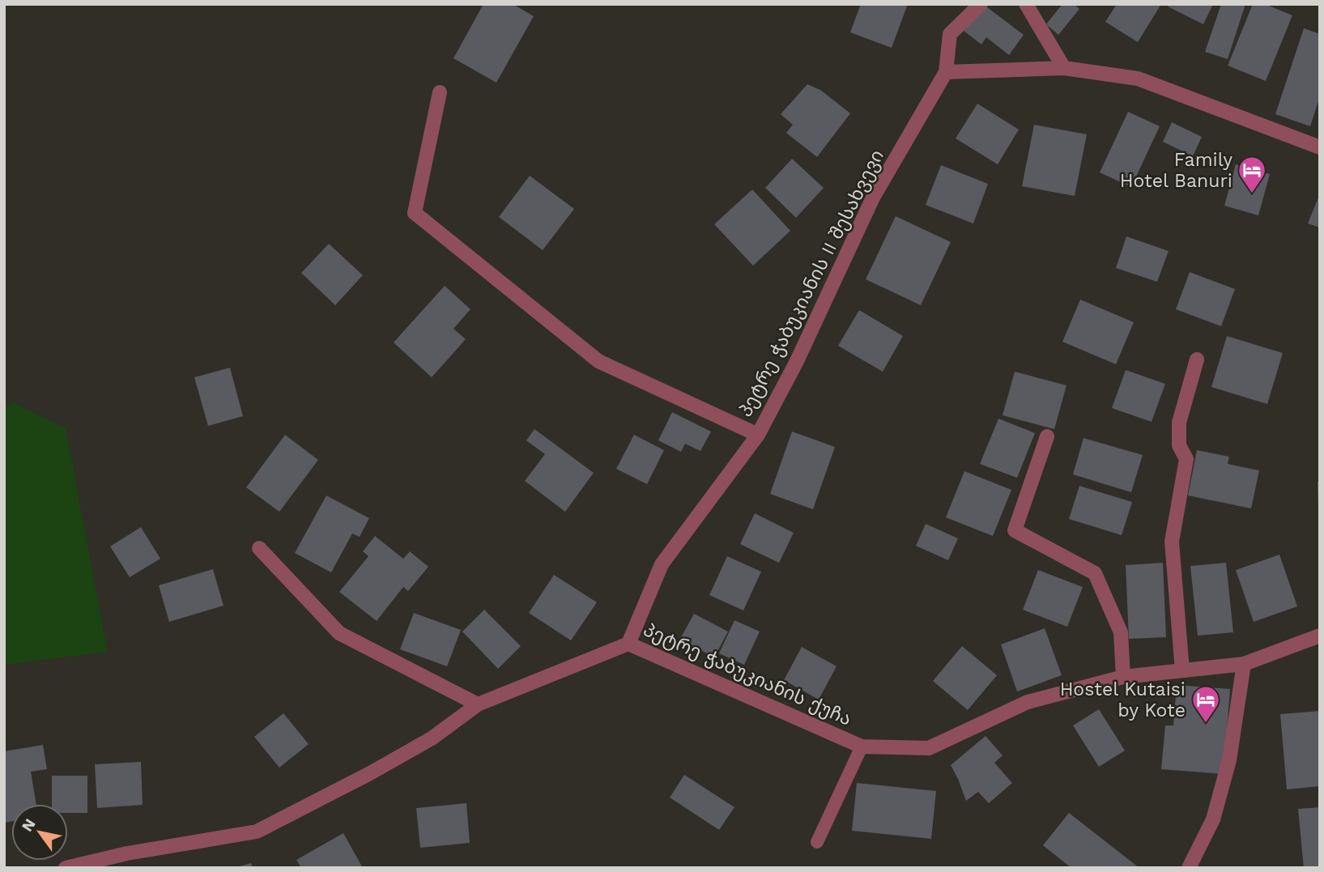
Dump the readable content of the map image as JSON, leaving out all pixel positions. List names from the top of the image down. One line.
{"streets":{"street":["პეტრე ჭაბუკიანის II შესახვევი","პეტრე ჭაბუკიანის ქუჩა"]},"crossings":[["პეტრე ჭაბუკიანის II შესახვევი","პეტრე ჭაბუკიანის ქუჩა"]],"places":{"hotel":["Family Hotel Banuri","Hostel Kutaisi by Kote"]},"north":"top left"}
